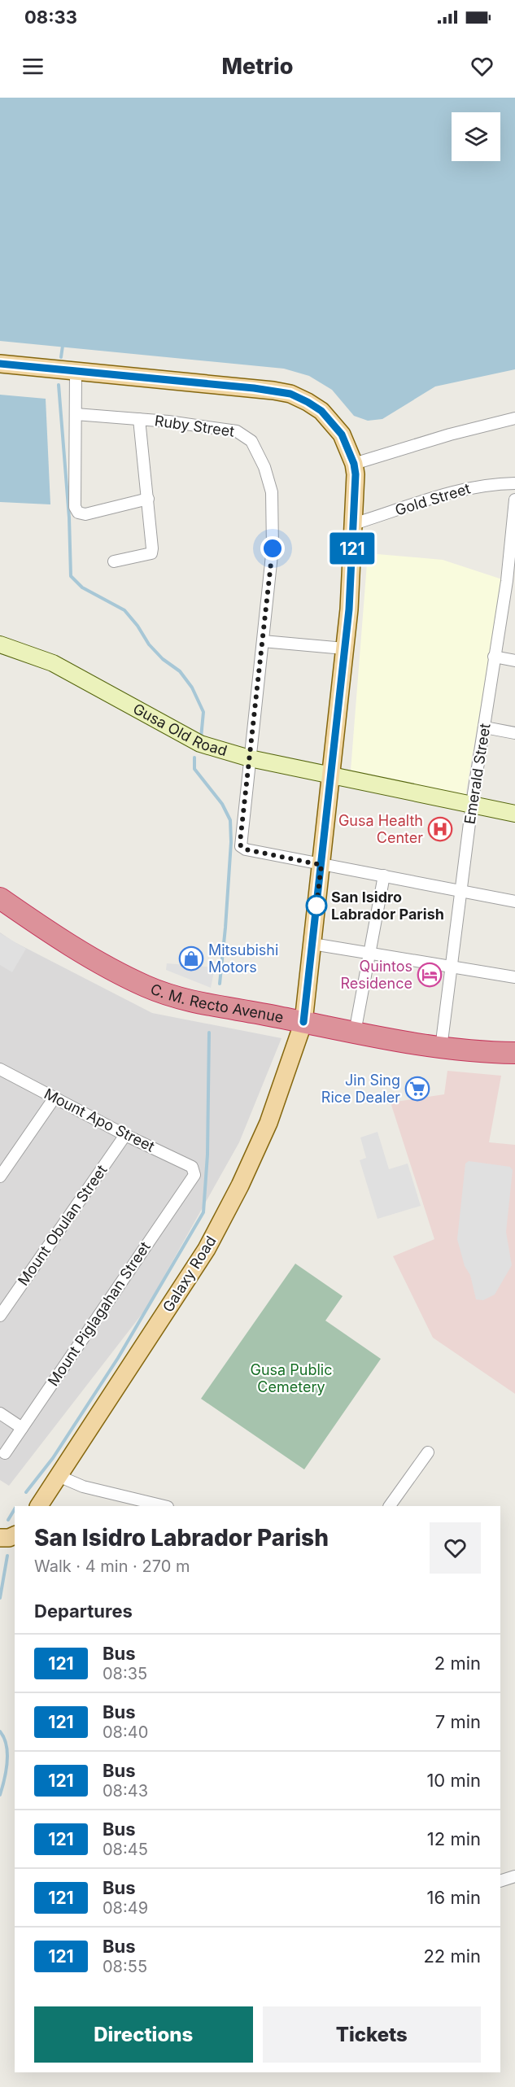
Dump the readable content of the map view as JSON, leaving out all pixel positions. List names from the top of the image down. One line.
{"streets":{"highway":["C. M. Recto Avenue"],"main road":["Galaxy Road"],"street":["Ruby Street","Gold Street","Gusa Old Road","Emerald Street","Mount Apo Street","Mount Obulan Street","Mount Piglagahan Street"]},"crossings":[["Ruby Street","Gusa Old Road"],["Ruby Street","Galaxy Road"],["Gold Street","Galaxy Road"],["Gusa Old Road","Emerald Street"],["Gusa Old Road","Galaxy Road"],["Emerald Street","C. M. Recto Avenue"],["C. M. Recto Avenue","Galaxy Road"],["Mount Apo Street","Mount Obulan Street"],["Mount Apo Street","Mount Piglagahan Street"]],"parks":["Gusa Public Cemetery"],"places":{"hospital":["Gusa Health Center"],"other":["San Isidro Labrador Parish"],"shop":["Mitsubishi Motors"],"hotel":["Quintos Residence"],"supermarket":["Jin Sing Rice Dealer"]},"lines":["bus line 121"],"page":{"status":"08:33","header":"Metrio","on_map":"121","heading":[["San Isidro Labrador Parish","Walk · 4 min · 270 m"],"Departures"],"list":[{"mark":"121","name":"Bus","note":"08:35","value":"2 min"},{"mark":"121","name":"Bus","note":"08:40","value":"7 min"},{"mark":"121","name":"Bus","note":"08:43","value":"10 min"},{"mark":"121","name":"Bus","note":"08:45","value":"12 min"},{"mark":"121","name":"Bus","note":"08:49","value":"16 min"},{"mark":"121","name":"Bus","note":"08:55","value":"22 min"}],"buttons":["Directions","Tickets"]}}
